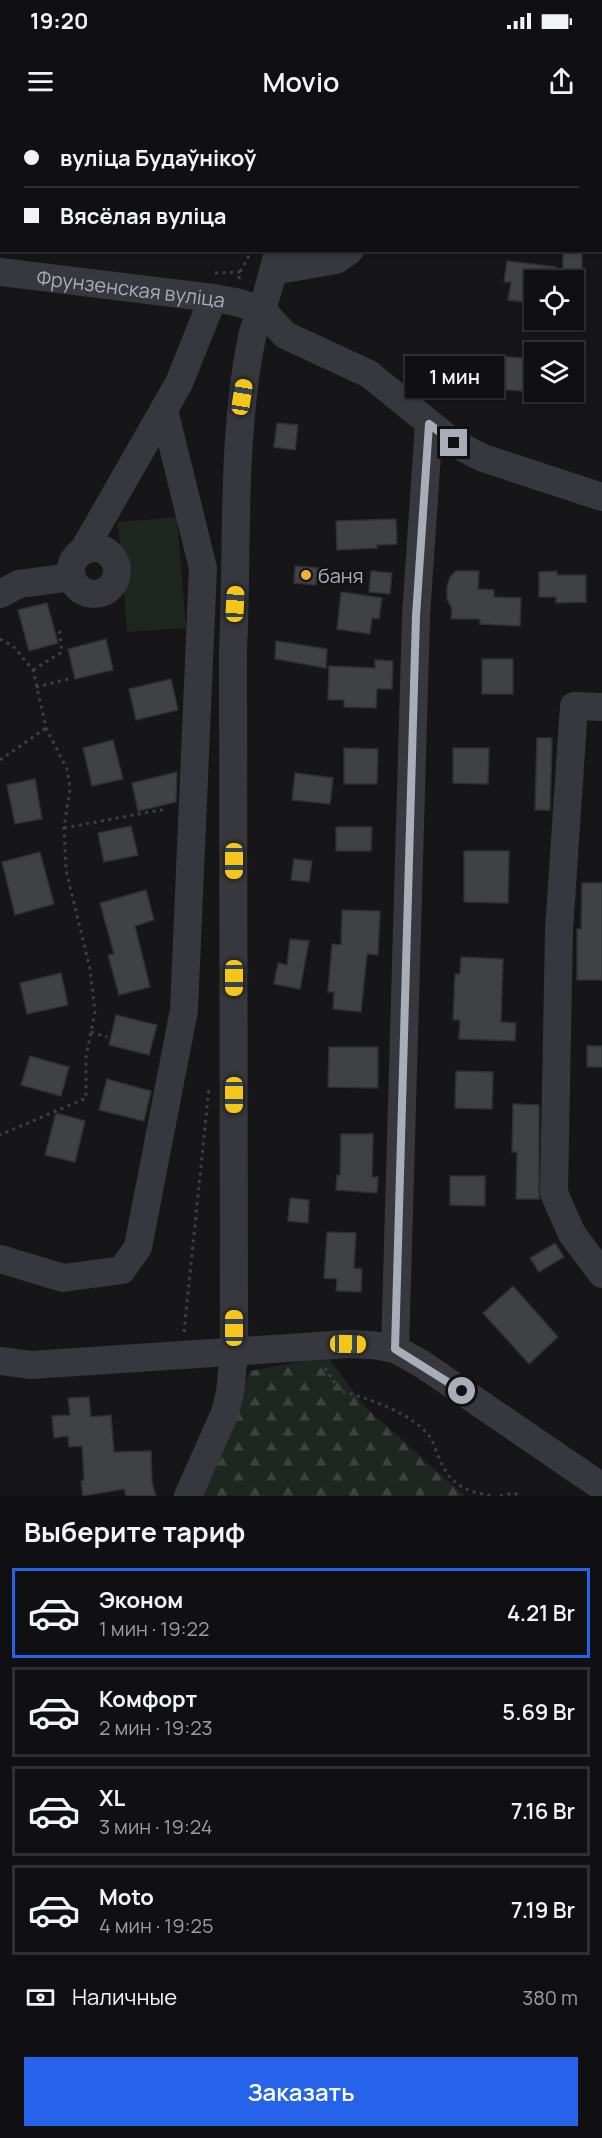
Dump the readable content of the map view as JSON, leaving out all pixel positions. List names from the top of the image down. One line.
{"streets":{"street":["Фрунзенская вуліца"]},"places":["баня"],"page":{"status":"19:20","header":"Movio","banner":["вуліца Будаўнікоў","Вясёлая вуліца"],"bubble":"1 мин","heading":"Выберите тариф","list":[{"name":"Эконом","note":"1 мин · 19:22","value":"4.21 Br"},{"name":"Комфорт","note":"2 мин · 19:23","value":"5.69 Br"},{"name":"XL","note":"3 мин · 19:24","value":"7.16 Br"},{"name":"Moto","note":"4 мин · 19:25","value":"7.19 Br"}],"pay":["Наличные","380 m"],"buttons":"Заказать"}}
